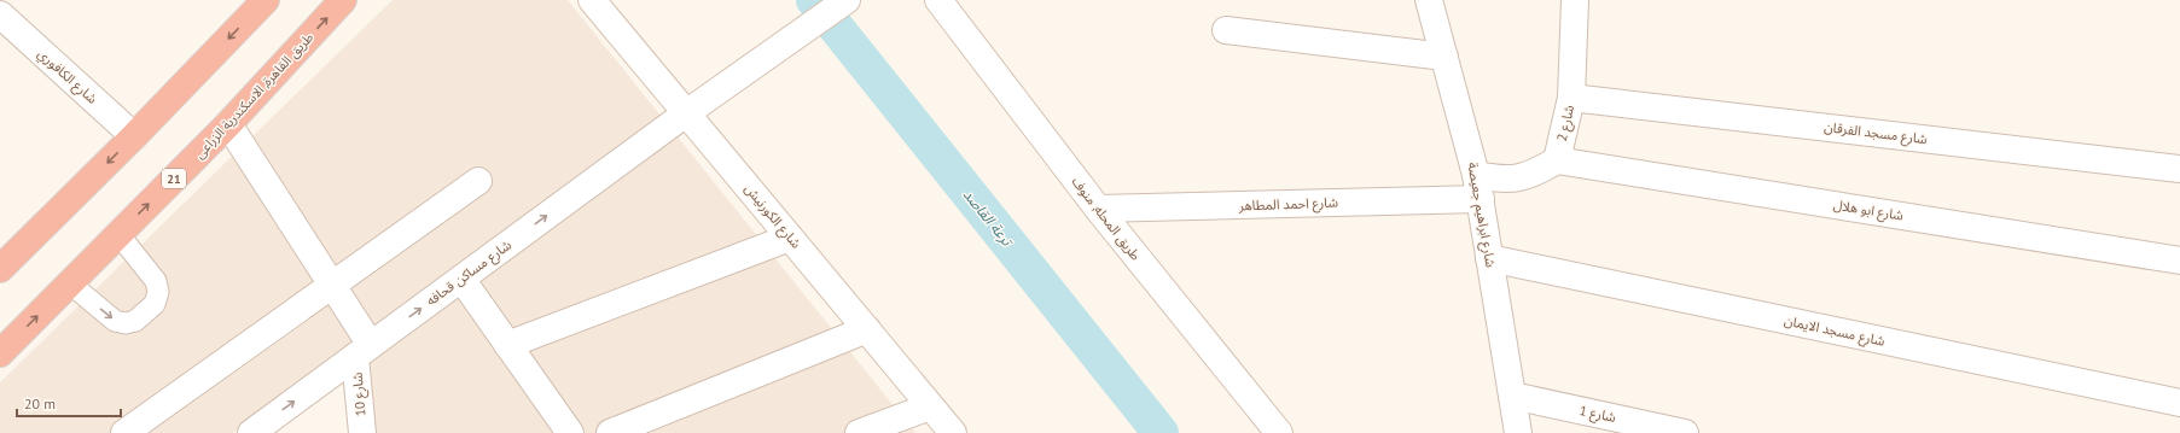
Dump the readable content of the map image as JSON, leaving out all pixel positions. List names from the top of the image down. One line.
{"streets":{"highway":["طريق القاهرة, الاسكندرية الزراعى","21"],"street":["شارع الكافوري","شارع 2","شارع مسجد الفرقان","شارع احمد المطاهر","شارع ابو هلال","شارع ابراهيم جعيصة","شارع الكورنيش","طريق المحله, منوف","شارع مساكن قحافه","شارع مسجد الايمان","شارع 10","شارع 1"]},"crossings":[["شارع 2","شارع مسجد الفرقان"],["شارع 2","شارع احمد المطاهر"],["شارع 2","شارع ابو هلال"],["شارع 2","شارع ابراهيم جعيصة"],["شارع احمد المطاهر","شارع ابراهيم جعيصة"],["شارع احمد المطاهر","طريق المحله, منوف"],["شارع ابراهيم جعيصة","شارع مسجد الايمان"],["شارع ابراهيم جعيصة","شارع 1"],["شارع الكورنيش","شارع مساكن قحافه"],["شارع مساكن قحافه","شارع 10"]],"water":["ترعة القاصد"],"scale_bar":"20 m"}
